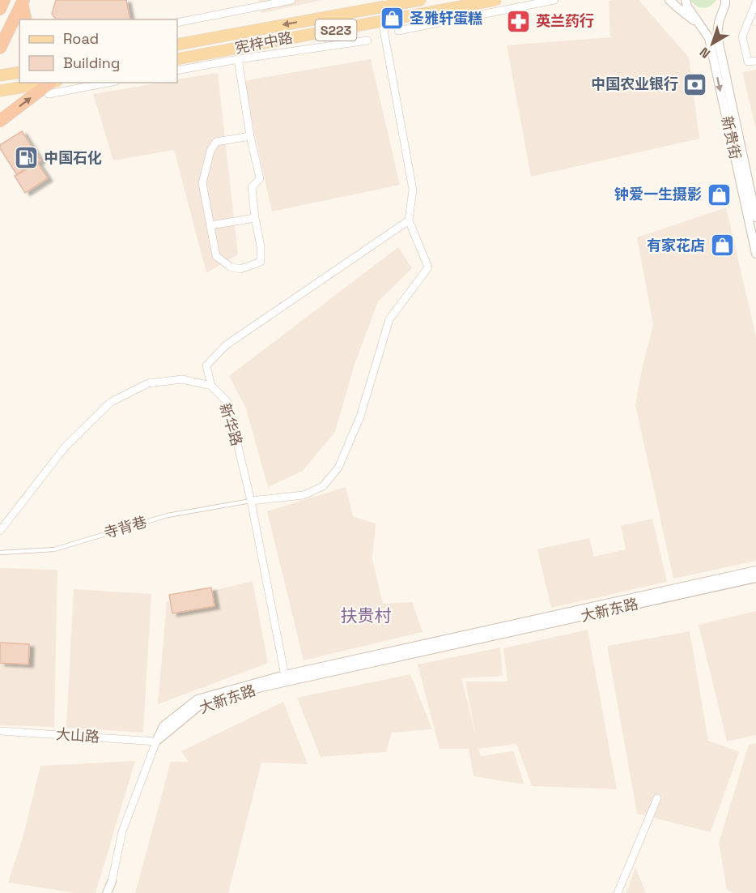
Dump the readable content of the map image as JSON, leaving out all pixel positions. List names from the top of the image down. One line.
{"streets":{"main road":["S223","宪梓中路"],"street":["新贵街","新华路","大新东路","大山路"],"lane":["寺背巷"]},"crossings":[["新华路","寺背巷"],["新华路","大新东路"],["大新东路","大山路"]],"districts":["扶贵村"],"places":{"shop":["圣雅轩蛋糕","钟爱一生摄影","有家花店"],"pharmacy":["英兰药行"],"bank":["中国农业银行"],"fuel station":["中国石化"]},"legend":["Road","Building"],"north":"bottom left"}
